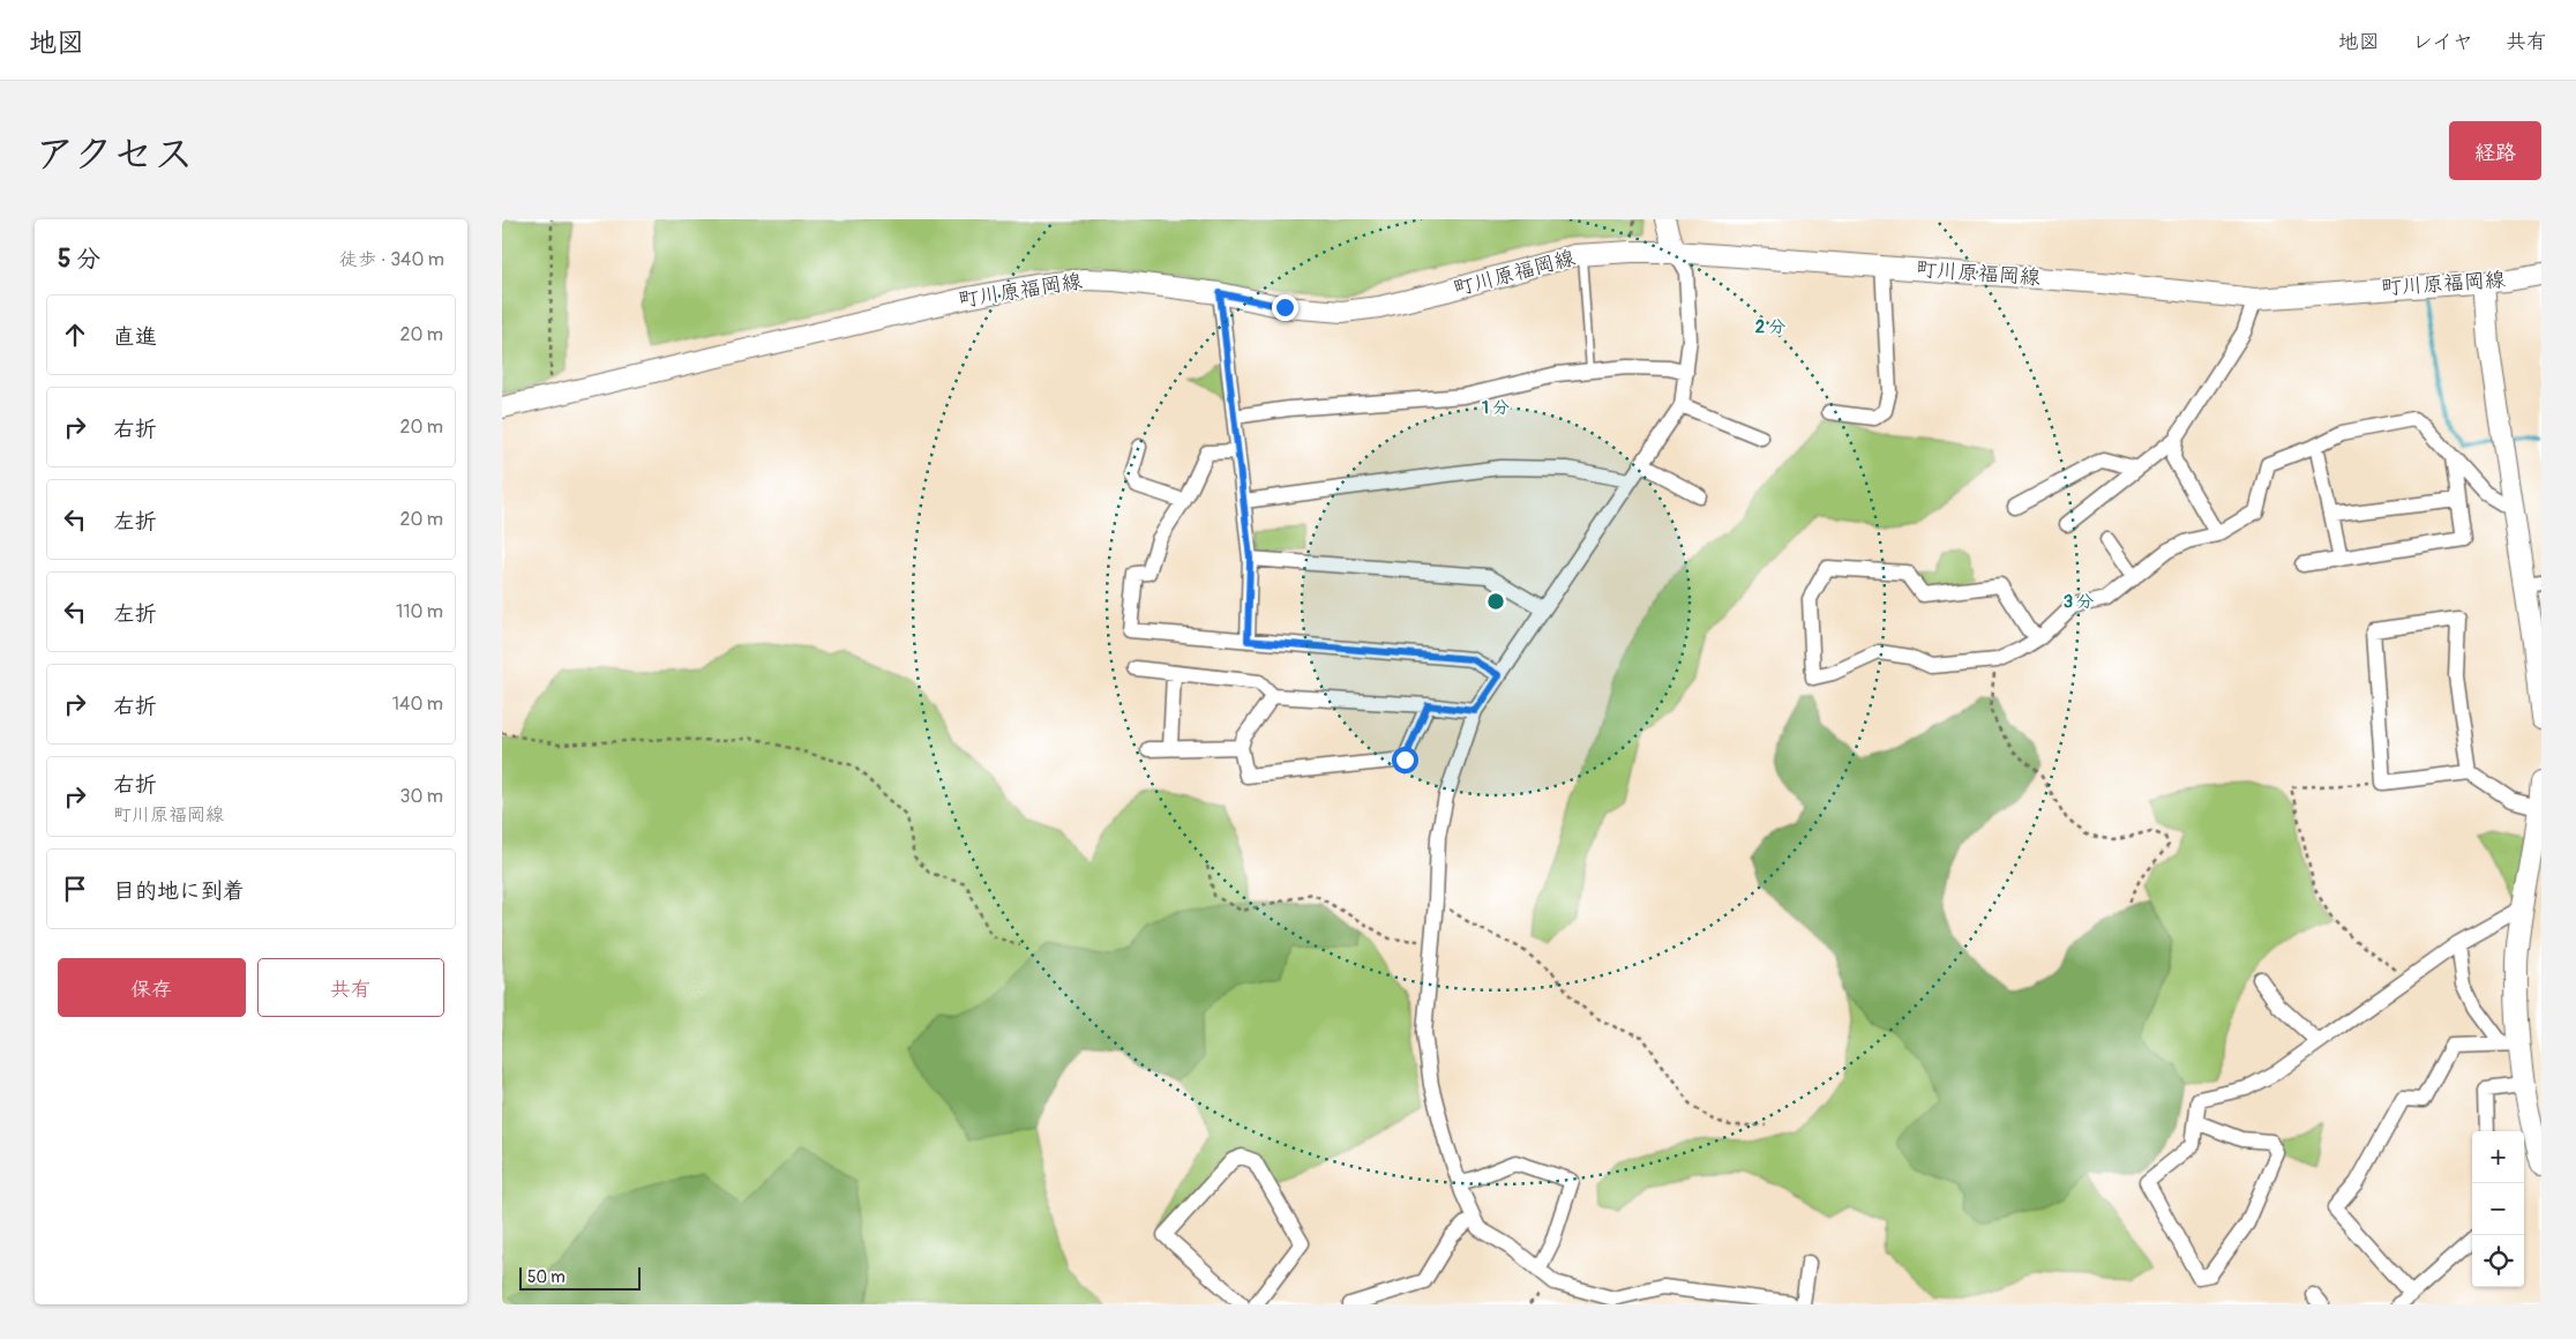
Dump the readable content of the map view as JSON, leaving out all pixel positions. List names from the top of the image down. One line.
{"streets":{"main road":["町川原福岡線"]},"scale_bar":"50 m","page":{"header":"地図","nav":["地図","レイヤ","共有"],"title":"アクセス","buttons":["経路",["保存","共有"]],"heading":["5 分","徒歩 · 340 m"],"list":[["直進","20 m"],["右折","20 m"],["左折","20 m"],["左折","110 m"],["右折","140 m"],["右折","町川原福岡線","30 m"],"目的地に到着"],"map_buttons":["+","−"],"scale":"50 m"},"rings":["2 分","1 分","3 分"]}
